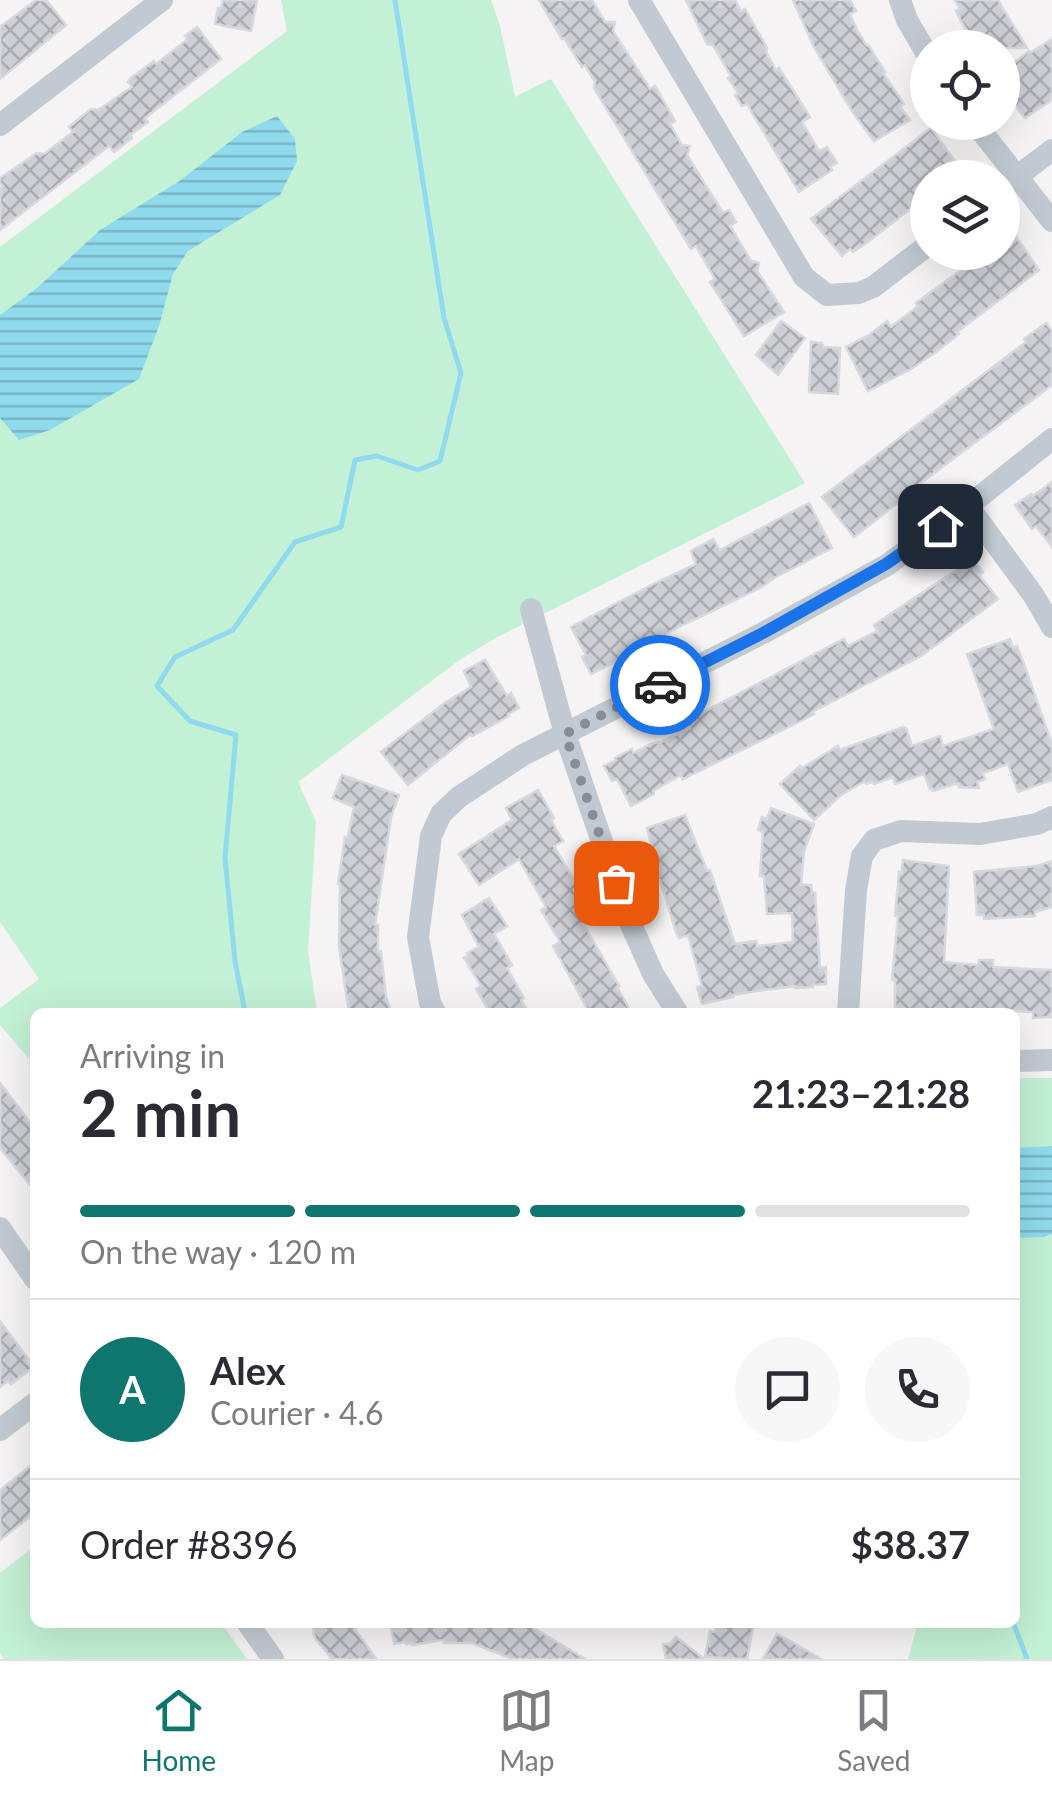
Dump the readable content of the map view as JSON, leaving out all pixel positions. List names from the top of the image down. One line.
{"page":{"heading":["2 min","Arriving in","21:23–21:28"],"panel":["Alex","Courier · 4.6","Order #8396","$38.37"],"bar":"On the way · 120 m","round":"A","tabs":["Home","Map","Saved"]}}
